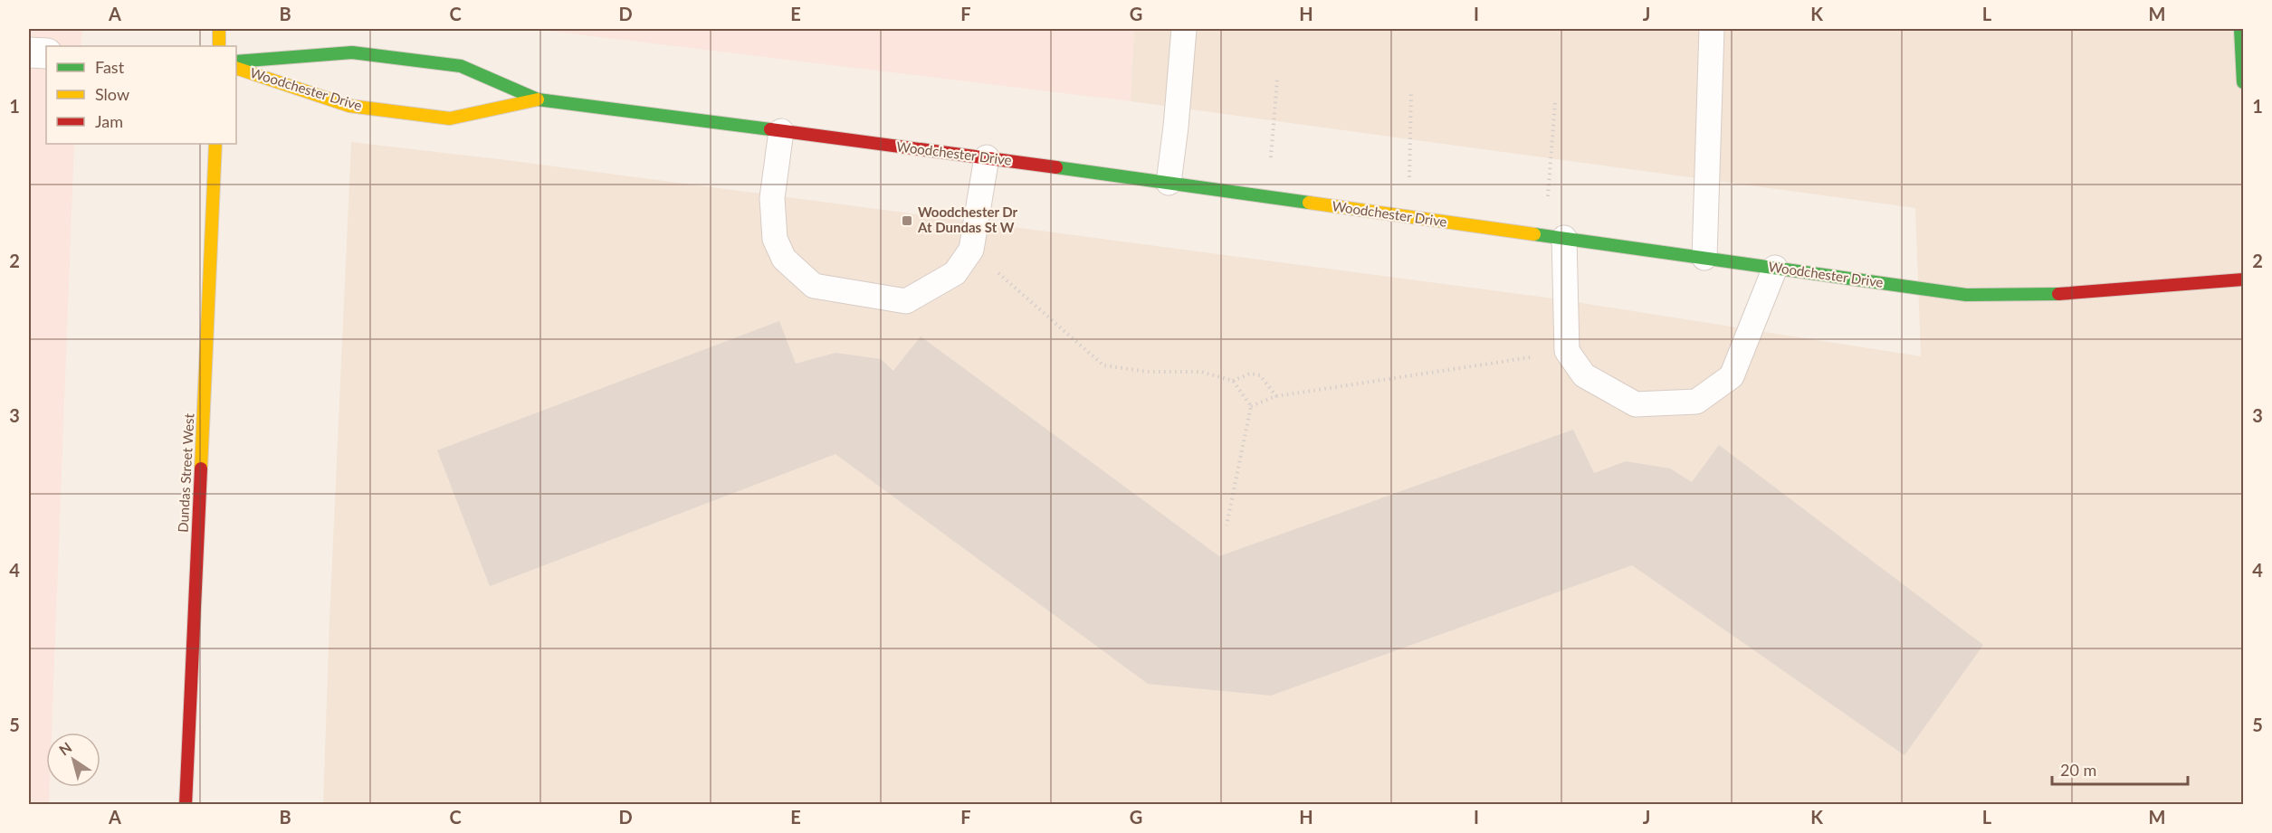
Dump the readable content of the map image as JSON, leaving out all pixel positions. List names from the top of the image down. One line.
{"streets":{"street":["Woodchester Drive","Dundas Street West"]},"places":{"transit":["Woodchester Dr At Dundas St W"]},"legend":["Fast","Slow","Jam"],"scale_bar":"20 m","north":"top left","grid":{"columns":["A","B","C","D","E","F","G","H","I","J","K","L","M"],"rows":["1","2","3","4","5"]}}
